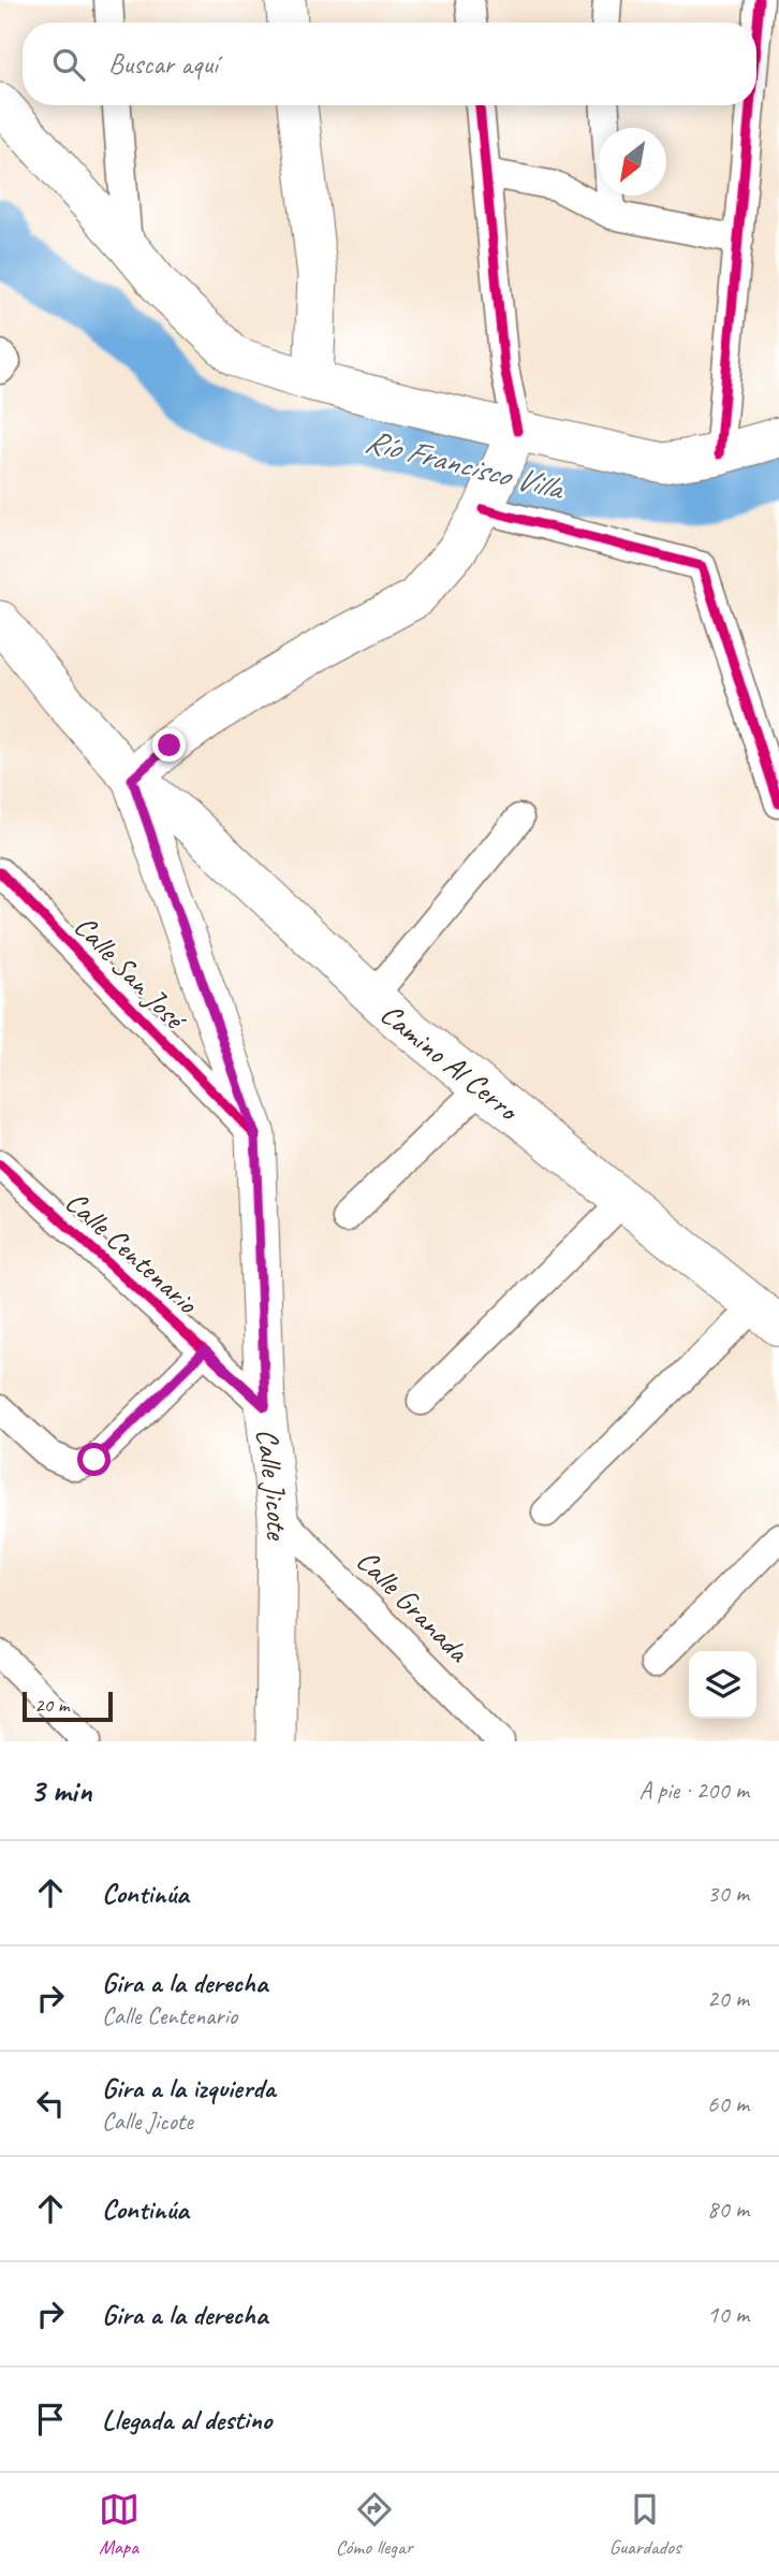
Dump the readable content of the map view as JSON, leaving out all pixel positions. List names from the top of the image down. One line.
{"streets":{"main road":["Camino Al Cerro","Calle Jicote"],"street":["Calle San José","Calle Centenario","Calle Granada"]},"crossings":[["Calle San José","Calle Jicote"],["Camino Al Cerro","Calle Jicote"],["Calle Centenario","Calle Jicote"],["Calle Jicote","Calle Granada"]],"water":["Río Francisco Villa"],"scale_bar":"20 m","north":"bottom left","page":{"search":"Buscar aquí","scale":"20 m","heading":["3 min","A pie · 200 m"],"list":[["Continúa","30 m"],["Gira a la derecha","Calle Centenario","20 m"],["Gira a la izquierda","Calle Jicote","60 m"],["Continúa","80 m"],["Gira a la derecha","10 m"],"Llegada al destino"],"nav":["Mapa","Cómo llegar","Guardados"]}}
